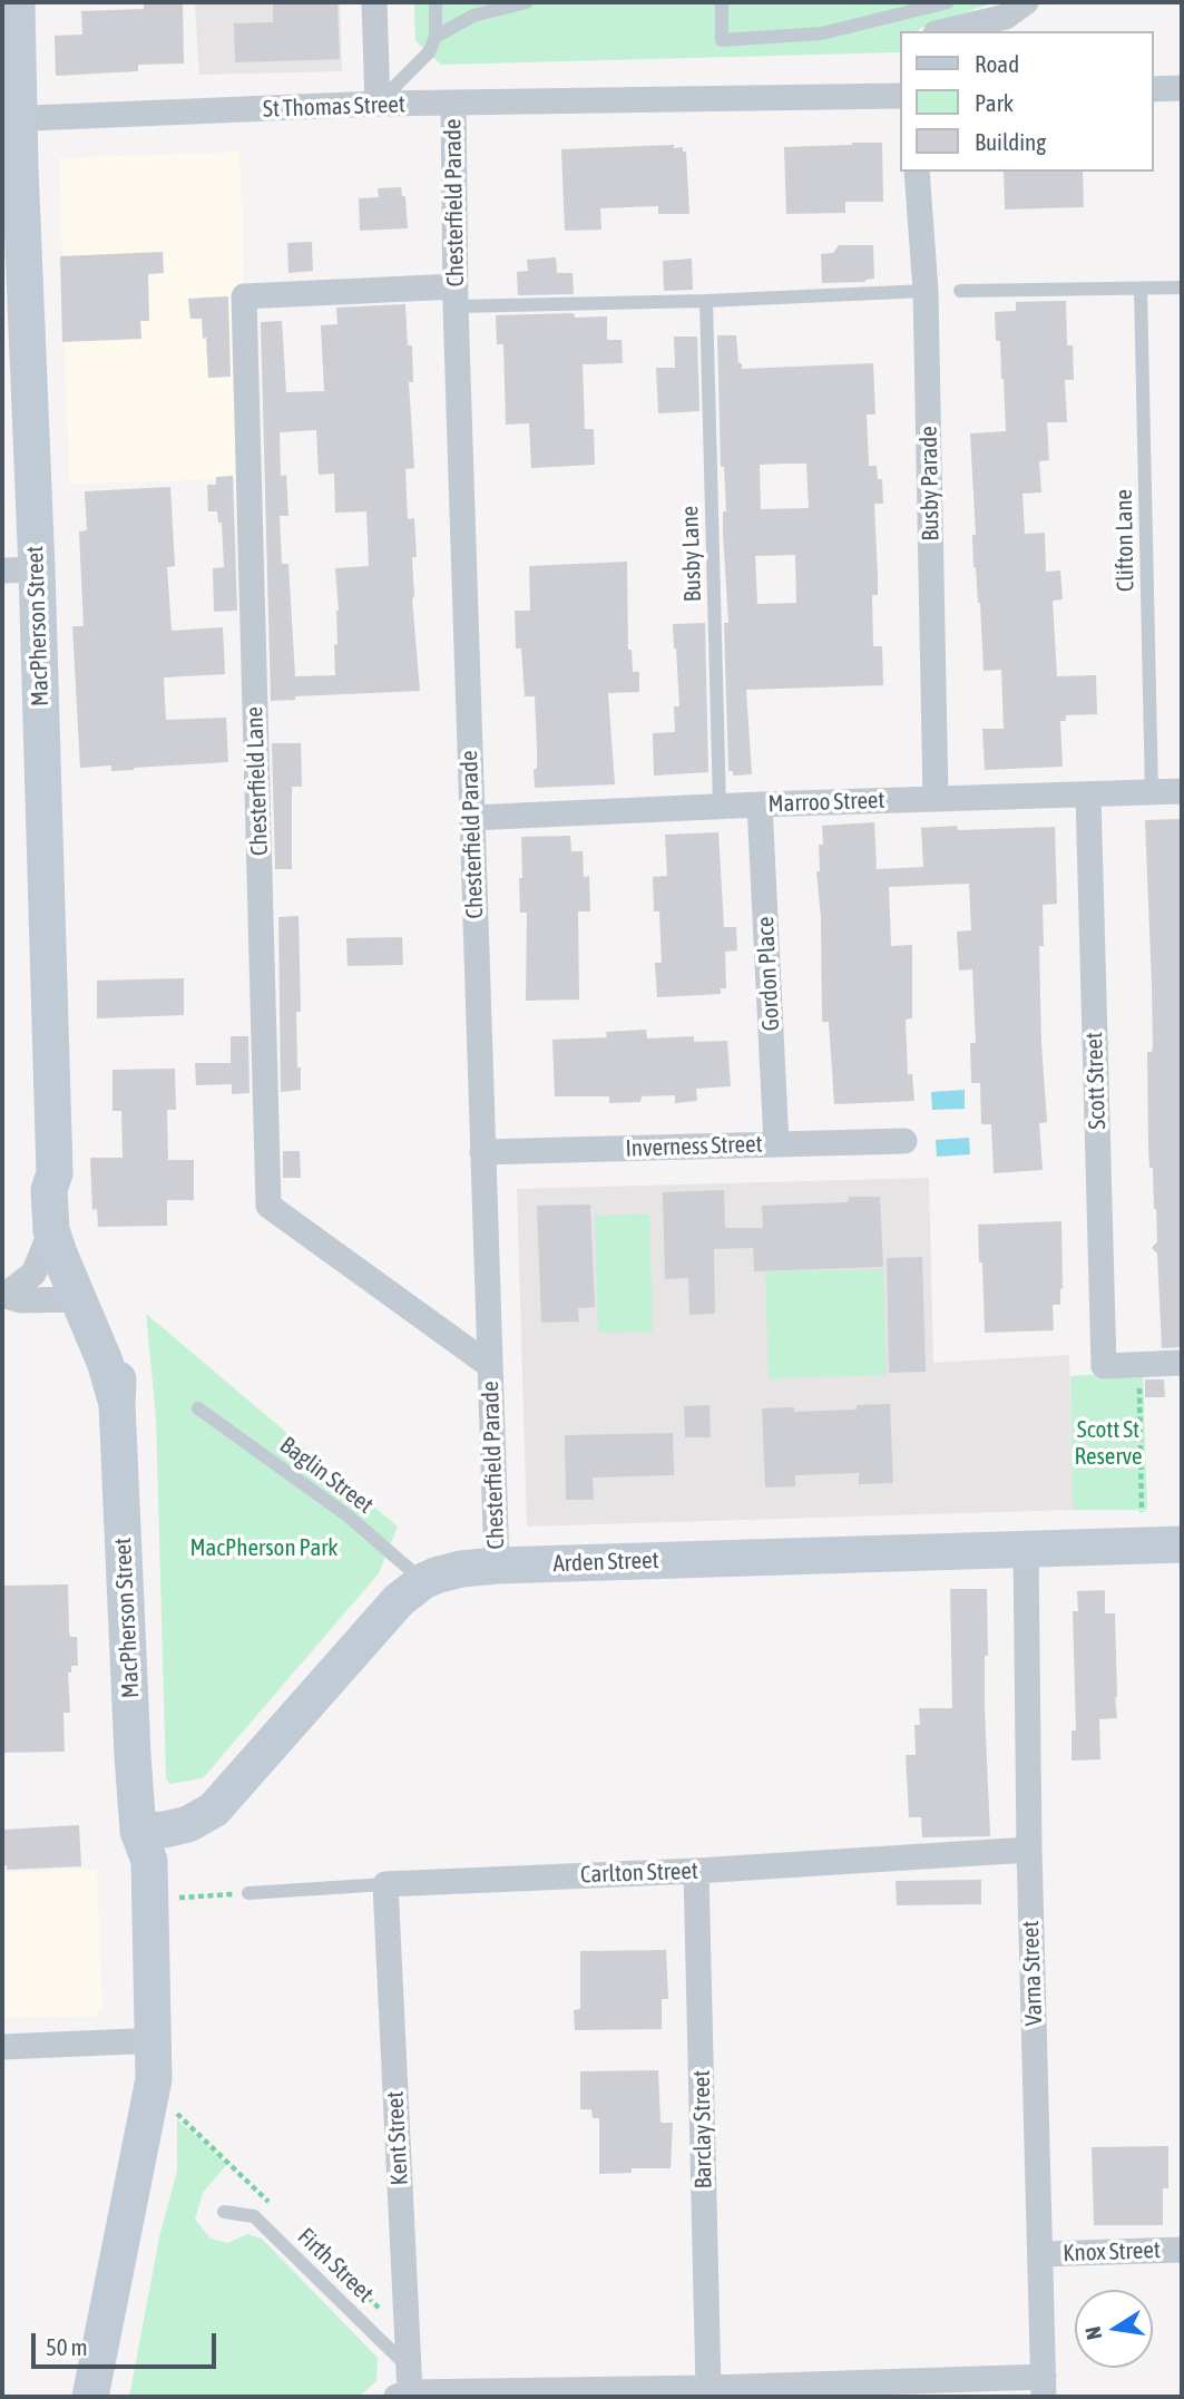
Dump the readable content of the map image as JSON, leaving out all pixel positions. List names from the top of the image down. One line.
{"streets":{"main road":["MacPherson Street","Arden Street"],"street":["St Thomas Street","Chesterfield Parade","Busby Parade","Chesterfield Lane","Marroo Street","Gordon Place","Scott Street","Inverness Street","Carlton Street","Varna Street","Barclay Street","Kent Street","Knox Street"],"lane":["Clifton Lane","Busby Lane","Baglin Street","Firth Street"]},"crossings":[["St Thomas Street","Chesterfield Parade"],["St Thomas Street","MacPherson Street"],["Chesterfield Parade","Chesterfield Lane"],["Chesterfield Parade","Marroo Street"],["Chesterfield Parade","Inverness Street"],["Chesterfield Parade","Arden Street"],["Busby Parade","Marroo Street"],["Clifton Lane","Marroo Street"],["Busby Lane","Marroo Street"],["MacPherson Street","Arden Street"],["Marroo Street","Gordon Place"],["Marroo Street","Scott Street"],["Gordon Place","Inverness Street"],["Baglin Street","Arden Street"],["Arden Street","Varna Street"],["Carlton Street","Varna Street"],["Carlton Street","Barclay Street"],["Carlton Street","Kent Street"],["Varna Street","Knox Street"],["Kent Street","Firth Street"]],"parks":["Scott St Reserve","MacPherson Park"],"legend":["Road","Park","Building"],"scale_bar":"50 m","north":"left"}
